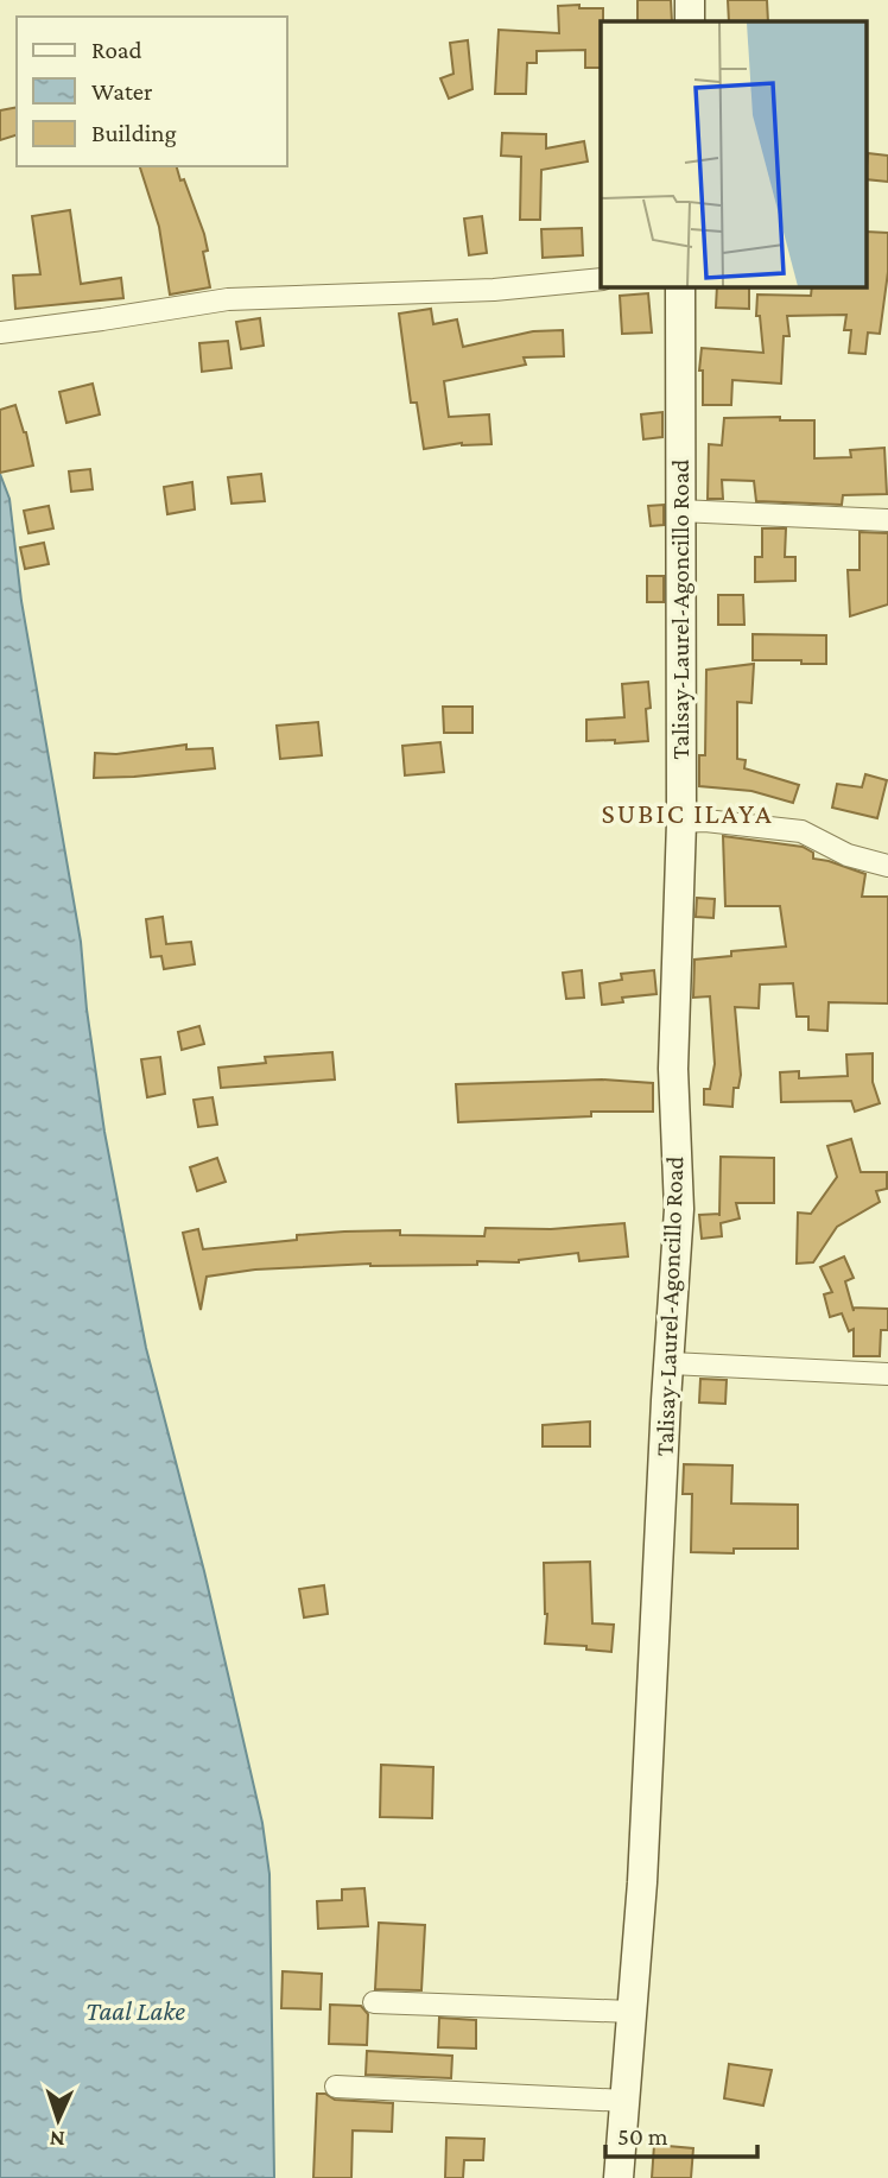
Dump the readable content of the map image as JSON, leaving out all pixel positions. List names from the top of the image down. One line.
{"streets":{"main road":["Talisay-Laurel-Agoncillo Road"]},"districts":["SUBIC ILAYA"],"water":["Taal Lake"],"legend":["Road","Water","Building"],"scale_bar":"50 m","north":"bottom"}
